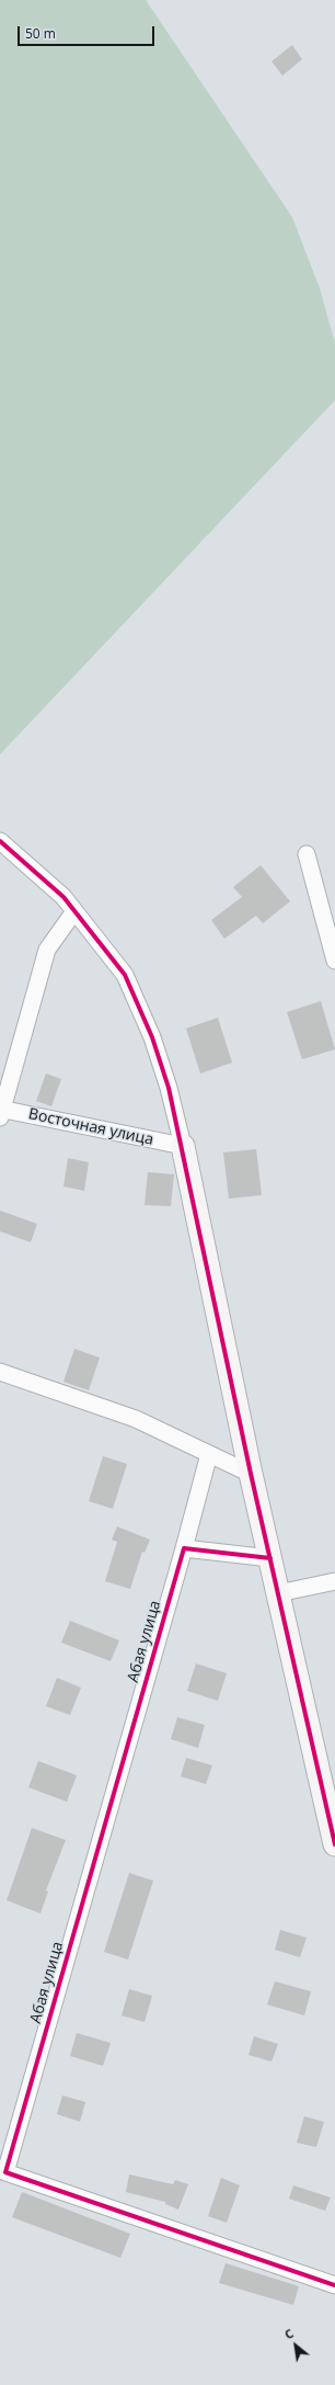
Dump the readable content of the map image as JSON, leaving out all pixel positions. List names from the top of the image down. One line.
{"streets":{"street":["Восточная улица","Абая улица"]},"scale_bar":"50 m","north":"top left"}
